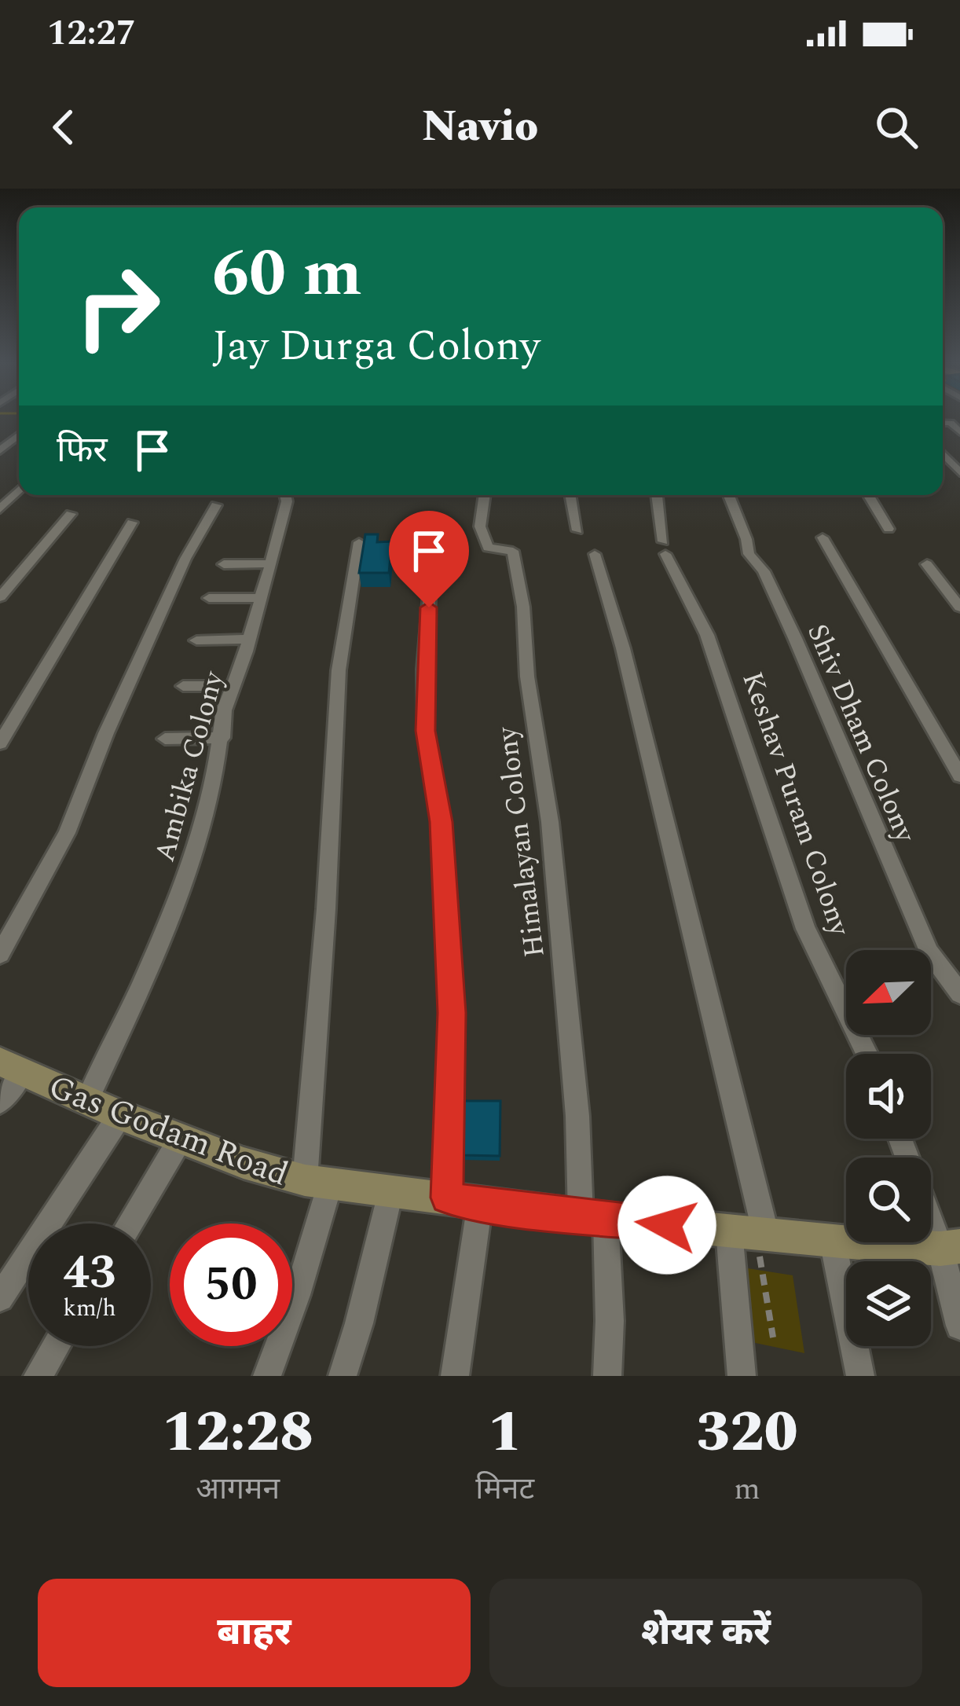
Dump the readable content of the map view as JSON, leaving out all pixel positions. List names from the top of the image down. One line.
{"streets":{"main road":["Gas Godam Road"],"street":["Shiv Dham Colony","Ambika Colony","Keshav Puram Colony","Himalayan Colony"]},"crossings":[["Ambika Colony","Gas Godam Road"],["Himalayan Colony","Gas Godam Road"]],"north":"bottom left","page":{"status":"12:27","header":"Navio","turn":["60 m","Jay Durga Colony"],"then":"फिर","speed":"43 km/h","limit":"50","eta":["12:28","आगमन","1","मिनट","320","m"],"buttons":["बाहर","शेयर करें"]}}
